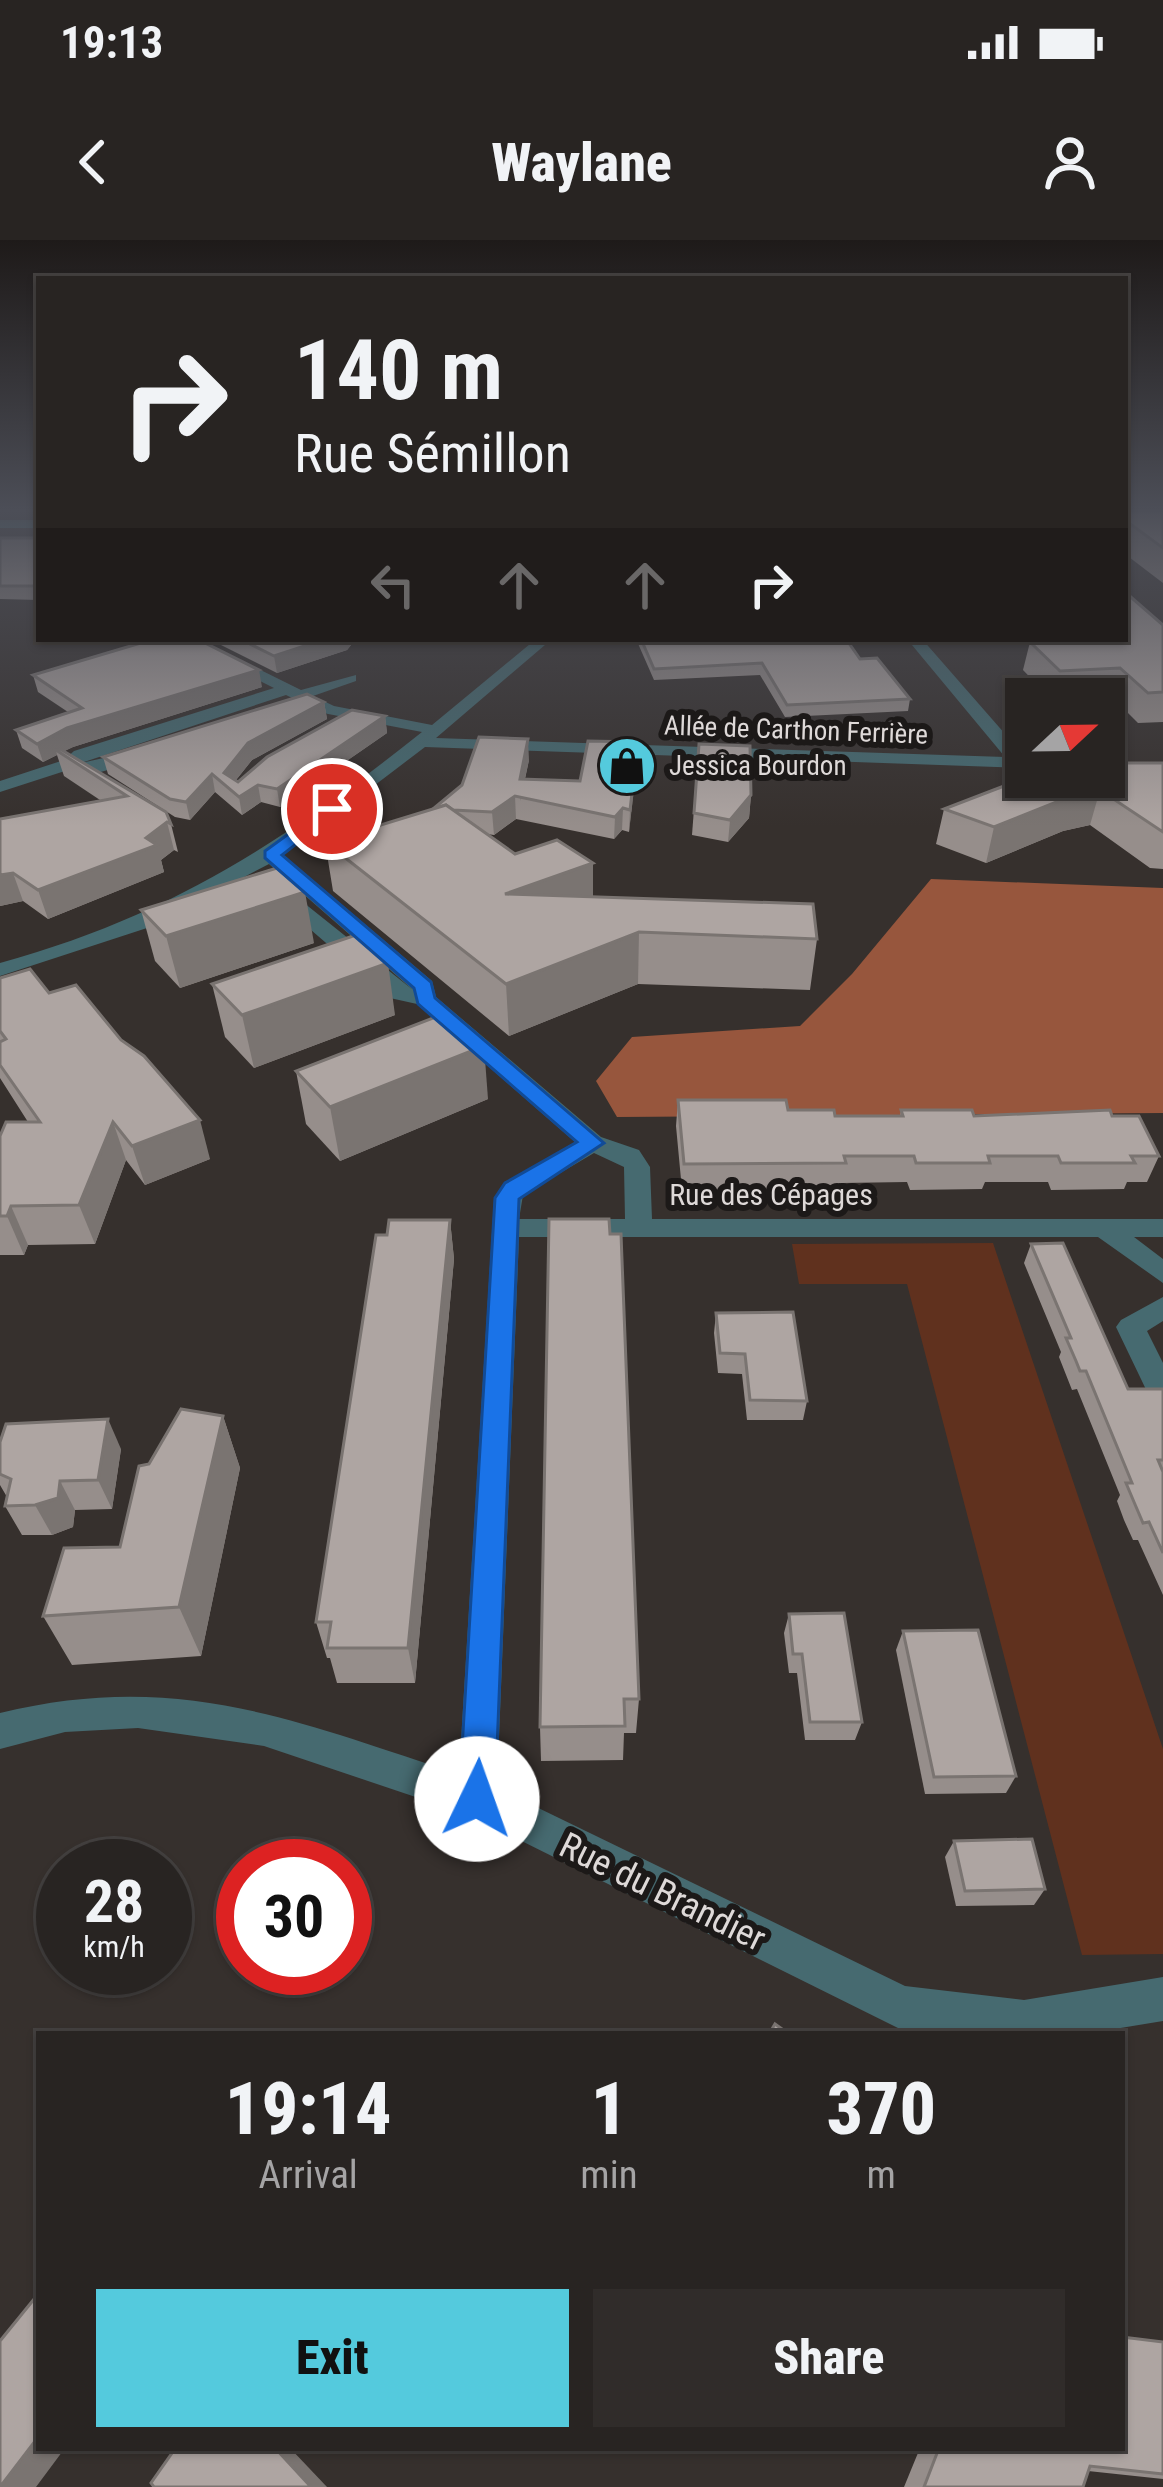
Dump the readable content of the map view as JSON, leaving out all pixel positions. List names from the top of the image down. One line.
{"streets":{"street":["Allée de Carthon Ferrière","Rue des Cépages","Rue du Brandier"]},"places":{"shop":["Jessica Bourdon"]},"north":"right","page":{"status":"19:13","header":"Waylane","turn":["140 m","Rue Sémillon"],"speed":"28 km/h","limit":"30","eta":["19:14","Arrival","1","min","370","m"],"buttons":["Exit","Share"]}}
